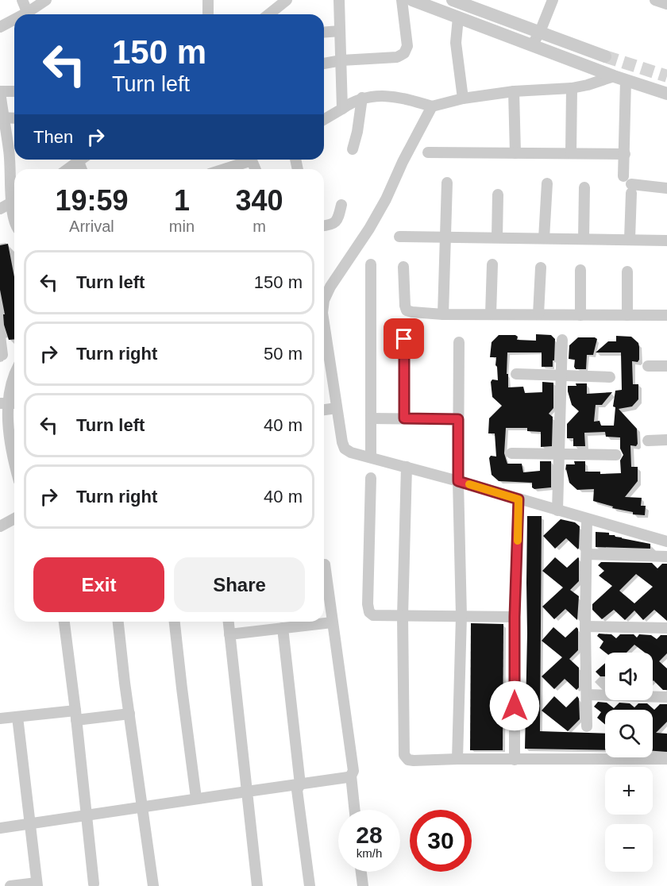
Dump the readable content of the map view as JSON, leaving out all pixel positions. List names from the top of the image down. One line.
{"page":{"turn":["150 m","Turn left"],"then":"Then","eta":["19:59","Arrival","1","min","340","m"],"list":[{"name":"Turn left","value":"150 m"},{"name":"Turn right","value":"50 m"},{"name":"Turn left","value":"40 m"},{"name":"Turn right","value":"40 m"}],"buttons":["Exit","Share"],"map_buttons":["+","−"],"speed":"28 km/h","limit":"30"}}
